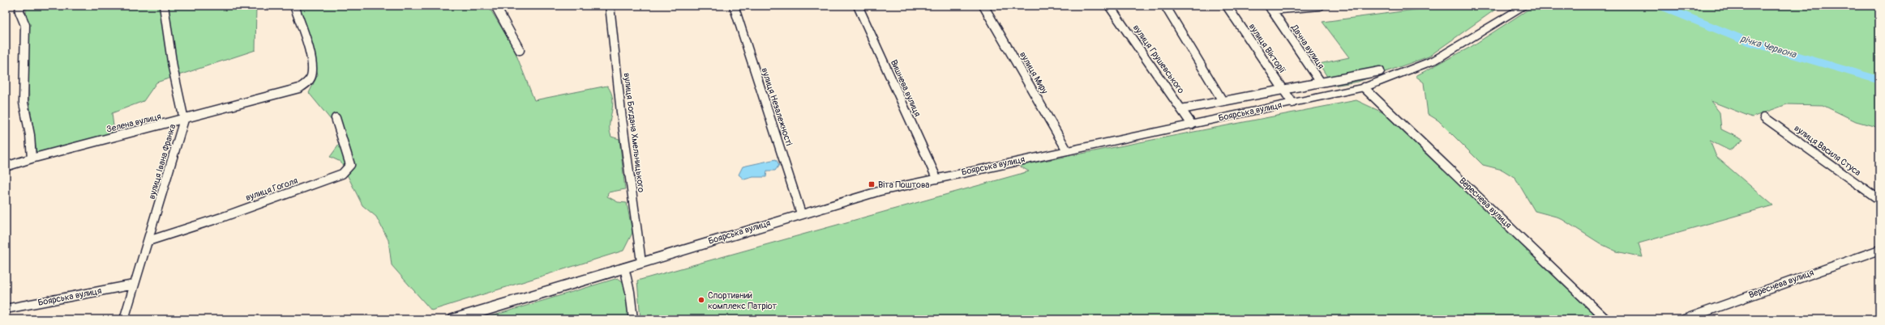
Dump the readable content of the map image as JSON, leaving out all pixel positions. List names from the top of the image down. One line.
{"streets":{"street":["Дачна вулиця","вулиця Вікторії","вулиця Грушевського","вулиця Миру","Вишнева вулиця","вулиця Незалежності","Боярська вулиця","Зелена вулиця","вулиця Богдана Хмельницького","вулиця Василя Стуса","вулиця Івана Франка","вулиця Гоголя","Вереснева вулиця"]},"crossings":[["вулиця Вікторії","Боярська вулиця"],["вулиця Грушевського","Боярська вулиця"],["вулиця Миру","Боярська вулиця"],["Вишнева вулиця","Боярська вулиця"],["вулиця Незалежності","Боярська вулиця"],["Боярська вулиця","вулиця Богдана Хмельницького"],["Боярська вулиця","вулиця Івана Франка"],["Боярська вулиця","Вереснева вулиця"],["Зелена вулиця","вулиця Івана Франка"],["вулиця Івана Франка","вулиця Гоголя"]],"water":["річка Червона"],"places":{"transit":["Віта Поштова"],"other":["Спортивний комплекс Патріот"]}}
